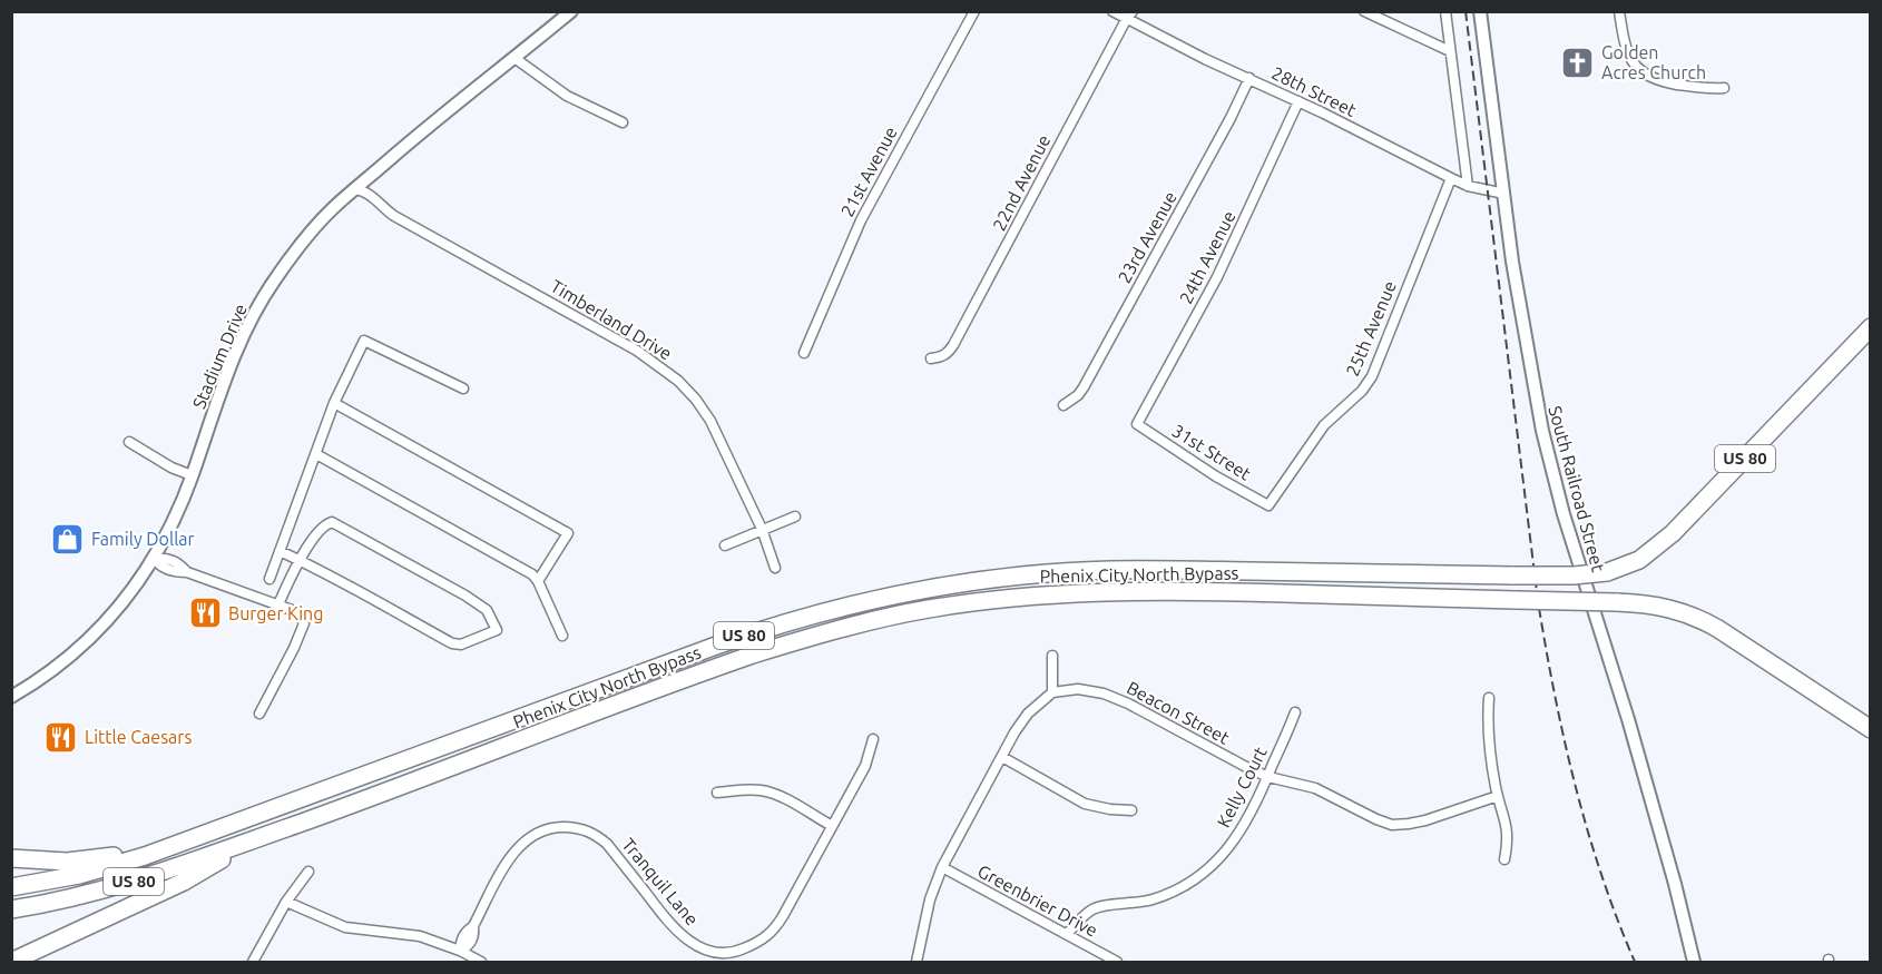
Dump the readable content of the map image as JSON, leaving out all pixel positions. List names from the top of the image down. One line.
{"streets":{"highway":["US 80","Phenix City North Bypass"],"street":["28th Street","21st Avenue","22nd Avenue","23rd Avenue","24th Avenue","Timberland Drive","25th Avenue","Stadium Drive","31st Street","South Railroad Street","Beacon Street","Kelly Court","Tranquil Lane","Greenbrier Drive"]},"crossings":[["28th Street","22nd Avenue"],["28th Street","23rd Avenue"],["28th Street","24th Avenue"],["28th Street","25th Avenue"],["28th Street","South Railroad Street"],["24th Avenue","31st Street"],["Timberland Drive","Stadium Drive"],["25th Avenue","31st Street"],["Beacon Street","Kelly Court"],["Kelly Court","Greenbrier Drive"]],"places":{"church":["Golden Acres Church"],"shop":["Family Dollar"],"restaurant":["Burger King","Little Caesars"]}}
